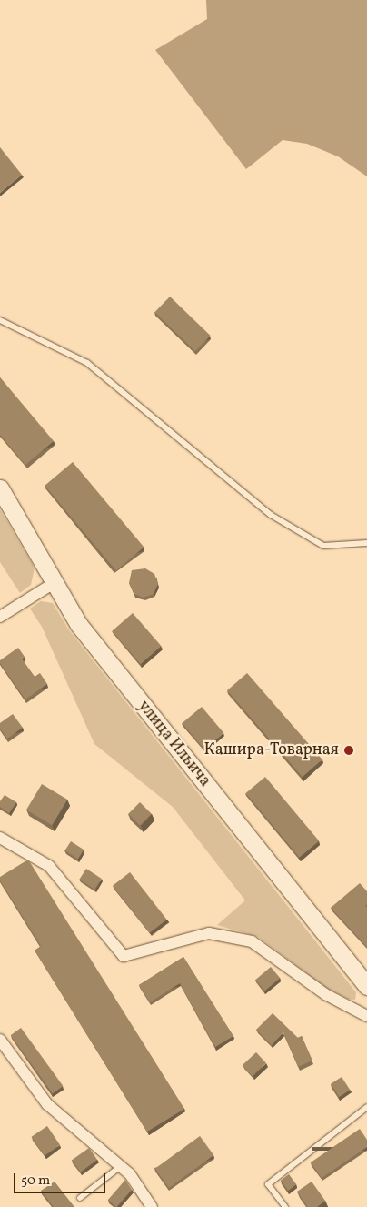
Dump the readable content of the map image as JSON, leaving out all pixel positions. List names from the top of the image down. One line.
{"streets":{"street":["улица Ильича"]},"places":["Кашира-Товарная"],"scale_bar":"50 m"}
